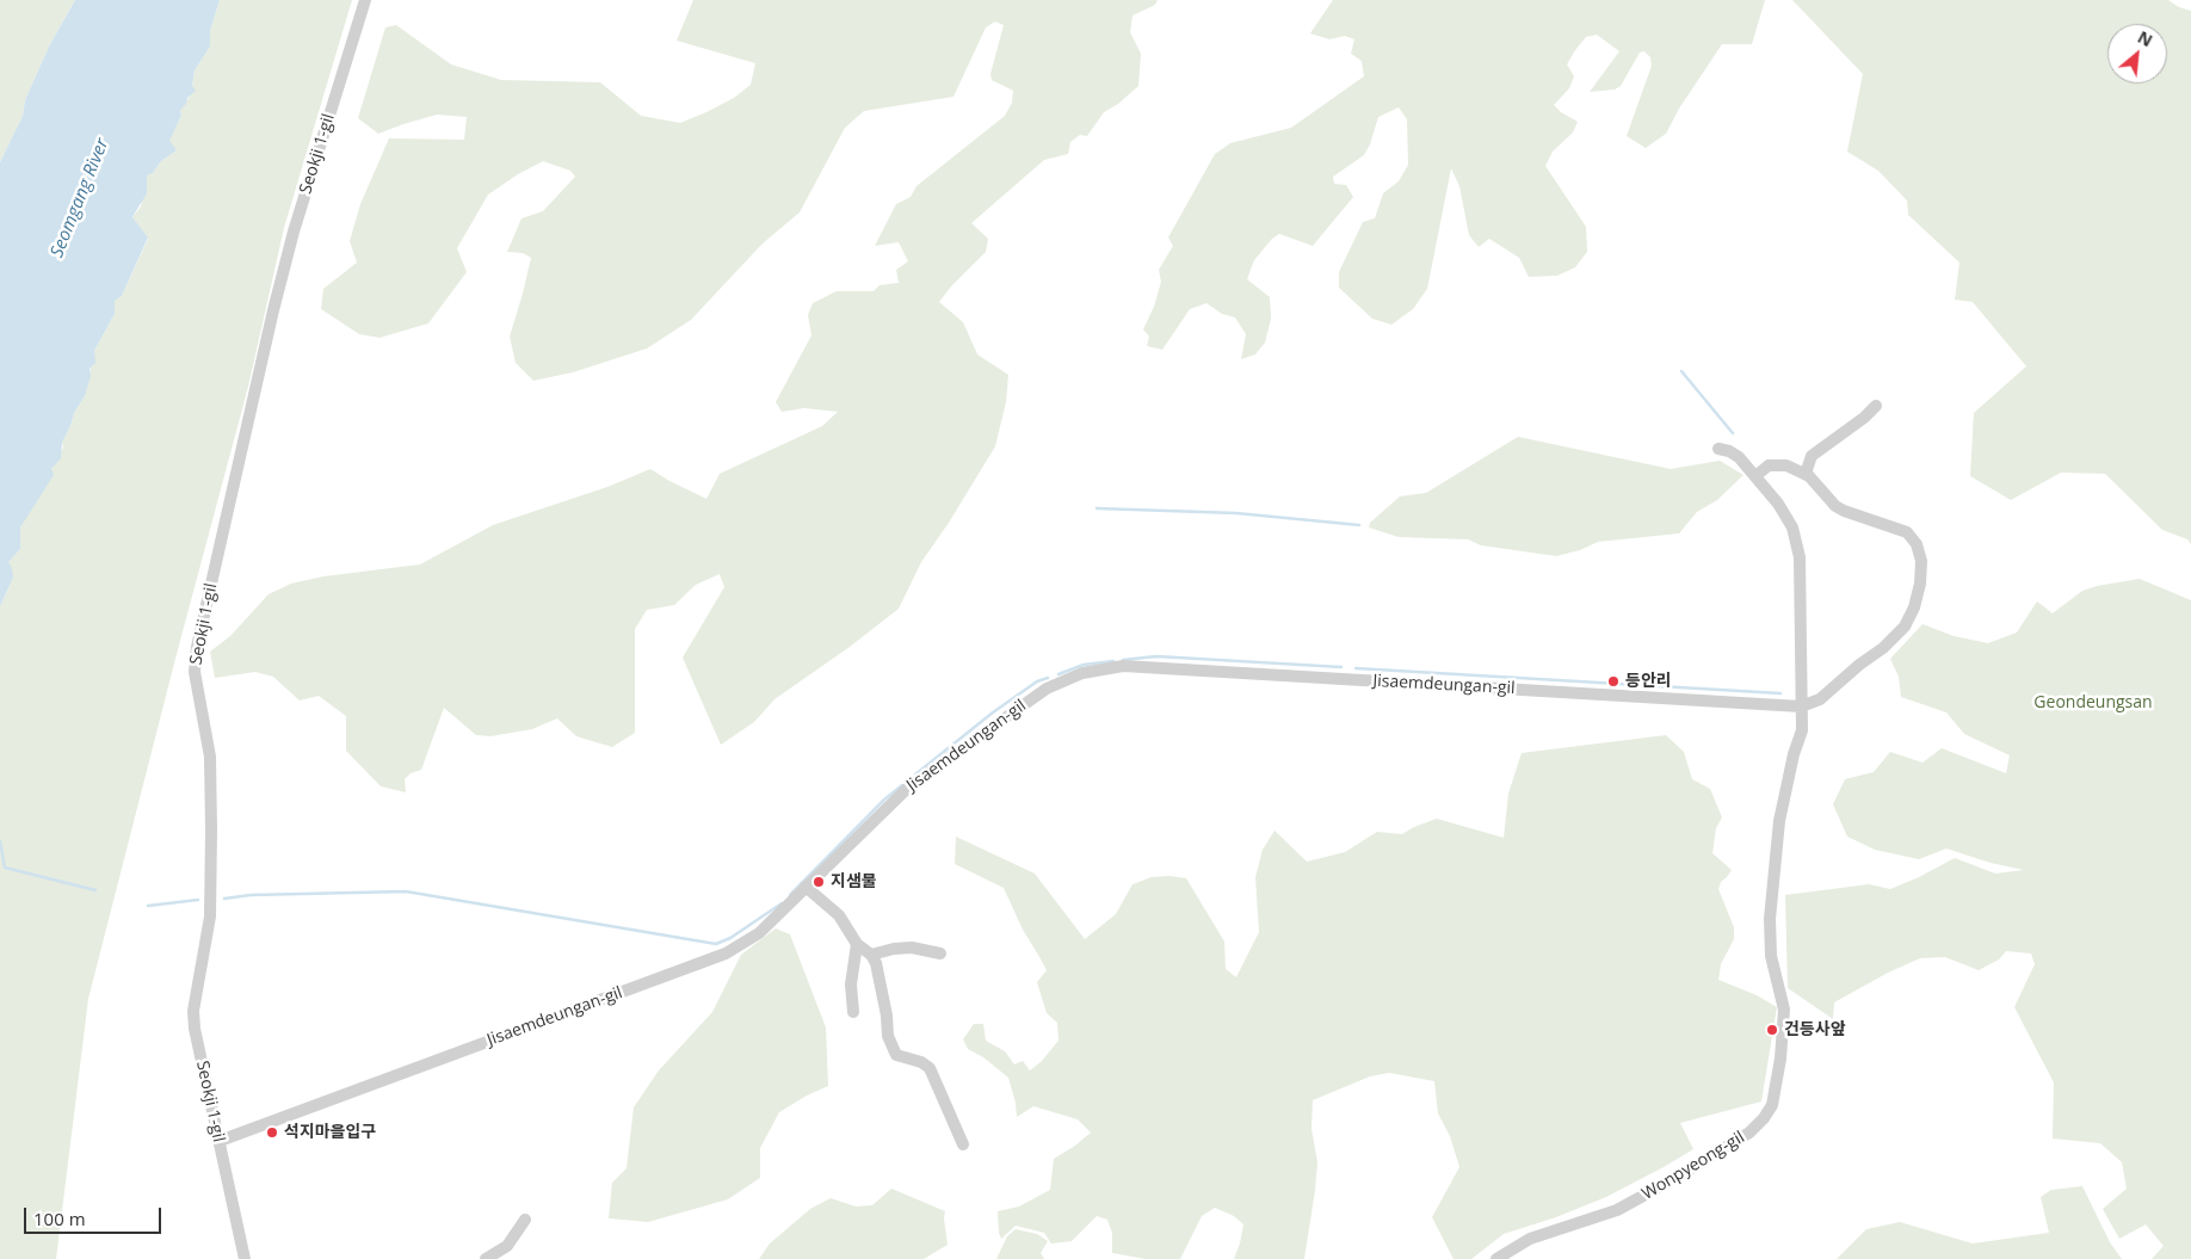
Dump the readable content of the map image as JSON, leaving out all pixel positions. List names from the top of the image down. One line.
{"streets":{"street":["Seokji 1-gil","Jisaemdeungan-gil","Wonpyeong-gil"]},"crossings":[["Seokji 1-gil","Jisaemdeungan-gil"],["Jisaemdeungan-gil","Wonpyeong-gil"]],"water":["Seomgang River"],"parks":["Geondeungsan"],"places":["등안리","지샘물","건등사앞","석지마을입구"],"scale_bar":"100 m","north":"top right"}
